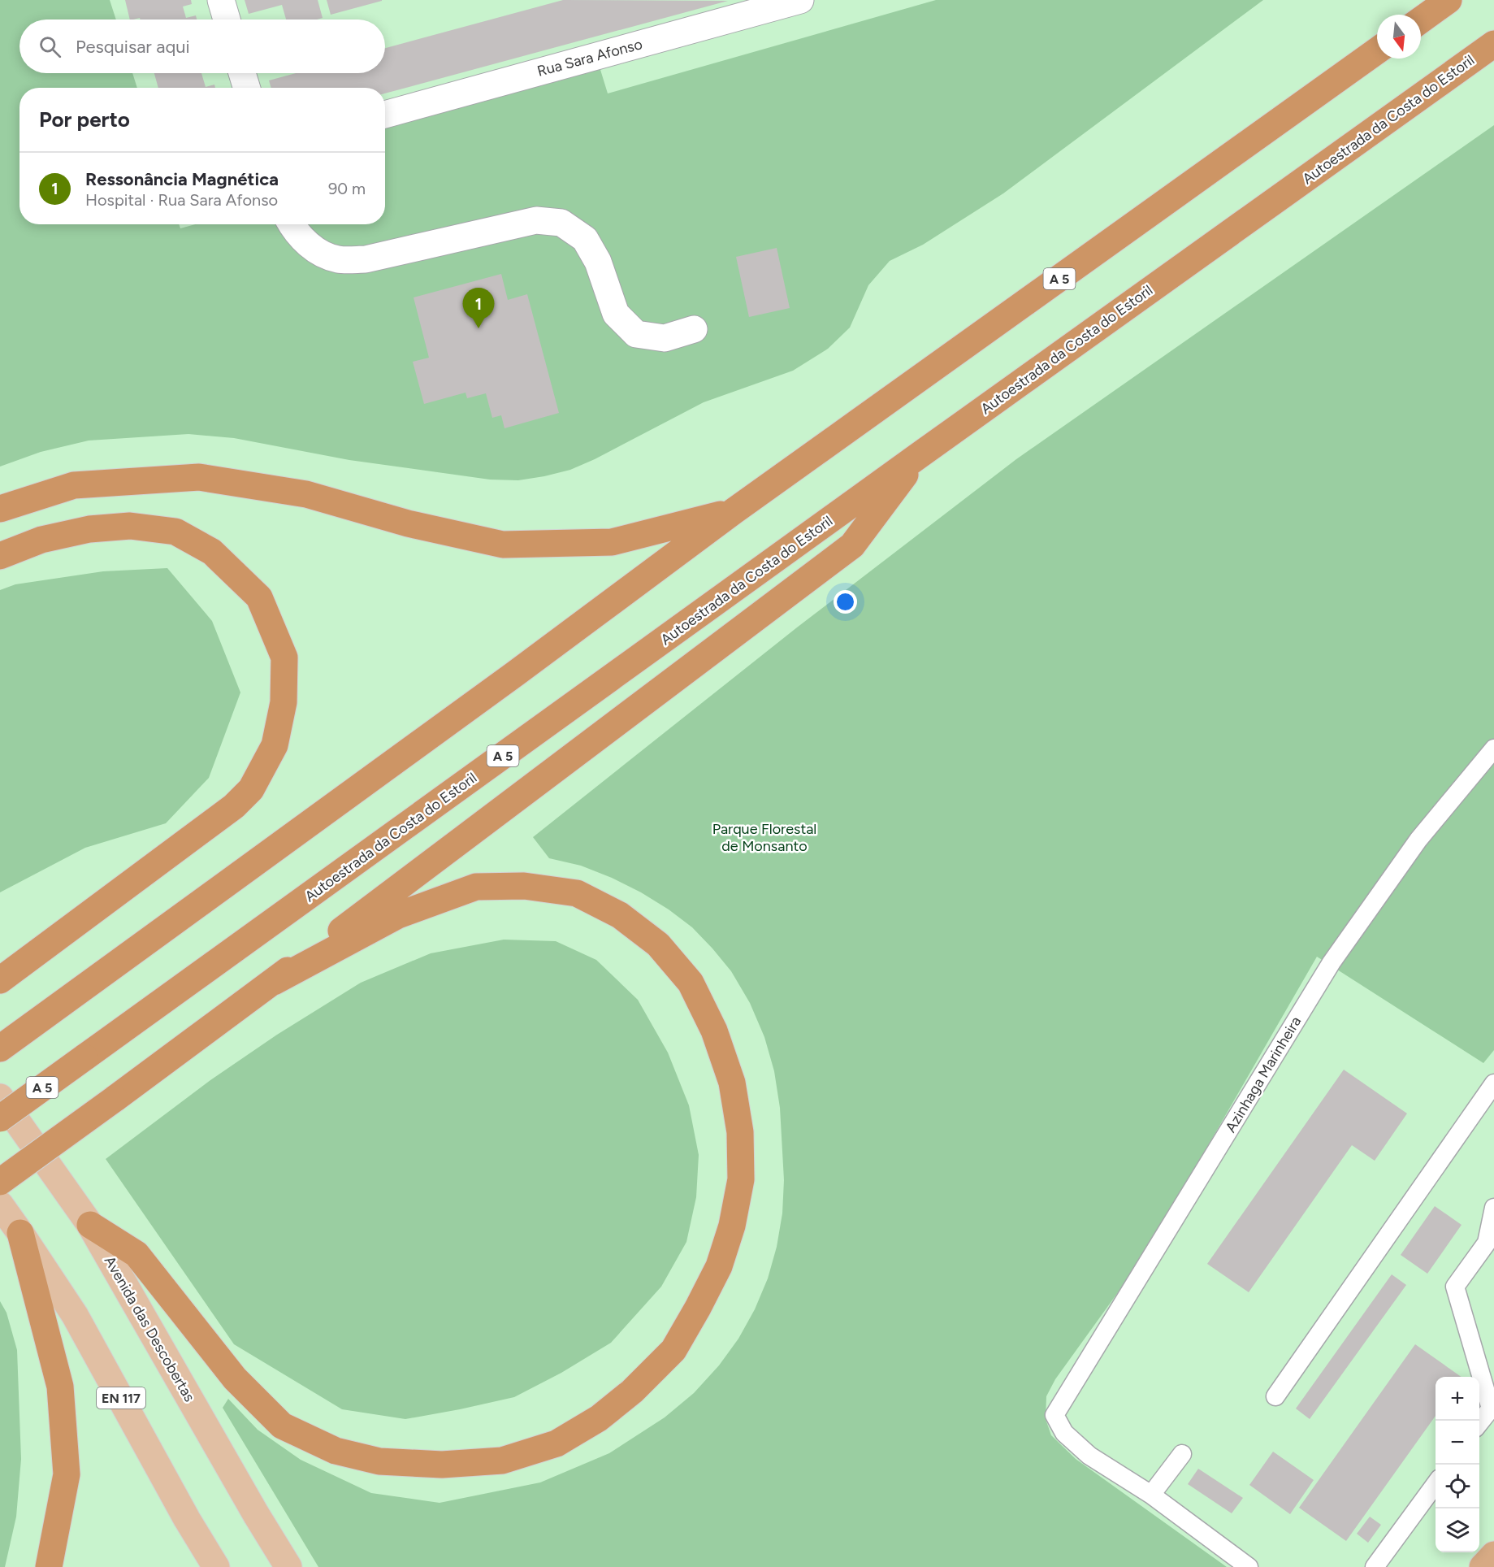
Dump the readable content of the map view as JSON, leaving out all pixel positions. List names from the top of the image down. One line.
{"streets":{"highway":["Autoestrada da Costa do Estoril","A 5"],"main road":["Avenida das Descobertas","EN 117"],"street":["Rua Sara Afonso"],"lane":["Azinhaga Marinheira"]},"parks":["Parque Florestal de Monsanto"],"north":"bottom","page":{"search":"Pesquisar aqui","heading":"Por perto","list":[{"mark":"1","name":"Ressonância Magnética","note":"Hospital · Rua Sara Afonso","value":"90 m"}],"pins":"1","map_buttons":["+","−"]}}
